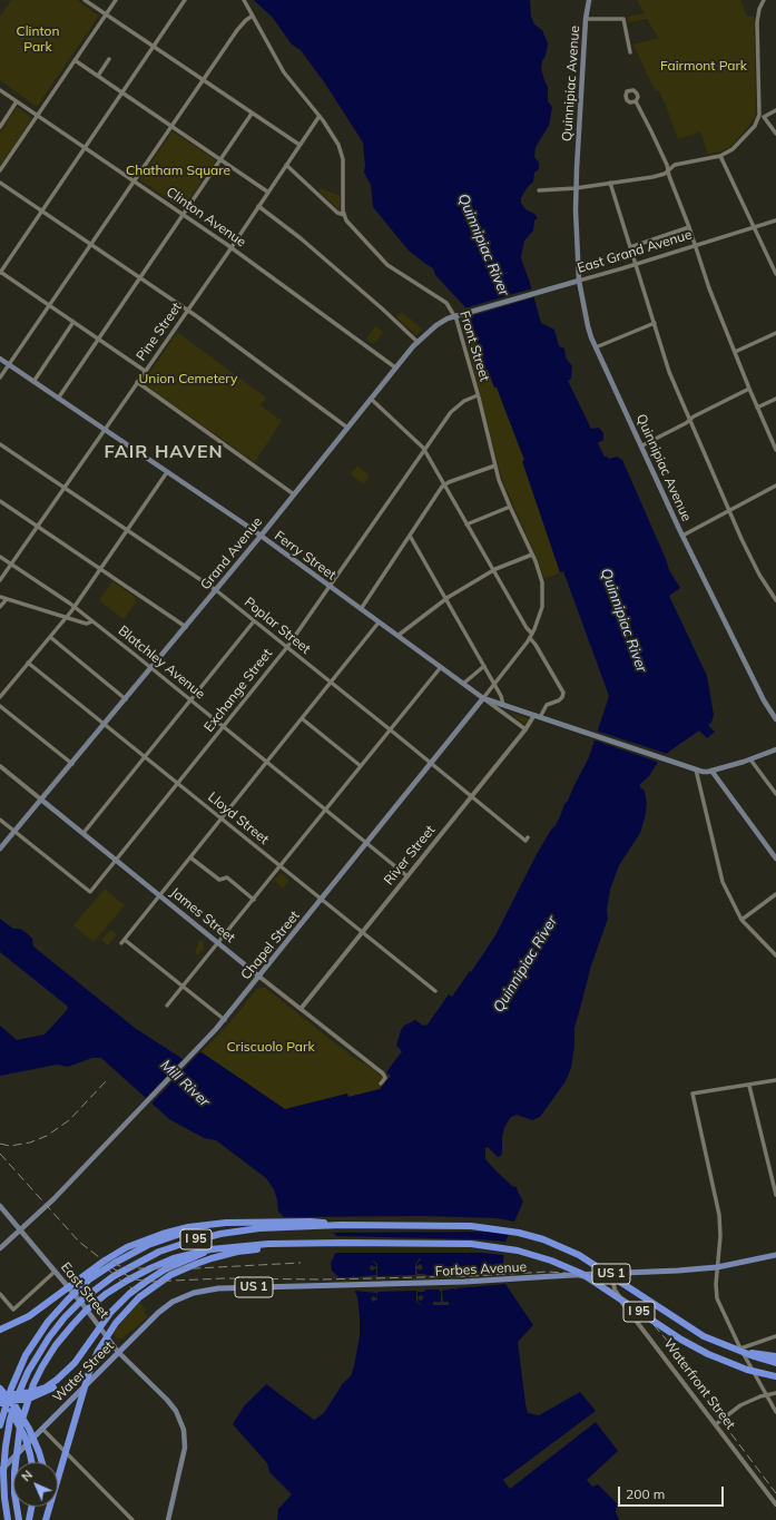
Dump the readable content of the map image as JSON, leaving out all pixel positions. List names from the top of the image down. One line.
{"streets":{"highway":["I 95"],"main road":["Quinnipiac Avenue","East Grand Avenue","Grand Avenue","Ferry Street","James Street","Chapel Street","Forbes Avenue","US 1","East Street","Water Street"],"street":["Clinton Avenue","Pine Street","Front Street","Poplar Street","Blatchley Avenue","Exchange Street","Lloyd Street","River Street","Waterfront Street"]},"crossings":[["Quinnipiac Avenue","East Grand Avenue"],["Clinton Avenue","Pine Street"],["Clinton Avenue","Grand Avenue"],["East Grand Avenue","Grand Avenue"],["Pine Street","Front Street"],["Pine Street","Ferry Street"],["Pine Street","Poplar Street"],["Pine Street","Blatchley Avenue"],["Front Street","Grand Avenue"],["Front Street","Exchange Street"],["Front Street","Chapel Street"],["Grand Avenue","Ferry Street"],["Grand Avenue","Poplar Street"],["Grand Avenue","Blatchley Avenue"],["Grand Avenue","Exchange Street"],["Grand Avenue","Lloyd Street"],["Grand Avenue","James Street"],["Ferry Street","Exchange Street"],["Ferry Street","River Street"],["Ferry Street","Chapel Street"],["Poplar Street","Exchange Street"],["Poplar Street","River Street"],["Poplar Street","Chapel Street"],["Blatchley Avenue","Exchange Street"],["Blatchley Avenue","River Street"],["Blatchley Avenue","Chapel Street"],["Exchange Street","Lloyd Street"],["Exchange Street","James Street"],["Lloyd Street","River Street"],["Lloyd Street","Chapel Street"],["River Street","James Street"],["James Street","Chapel Street"],["Chapel Street","East Street"],["Forbes Avenue","Water Street"],["Forbes Avenue","Waterfront Street"],["East Street","Water Street"]],"districts":["FAIR HAVEN"],"water":["Quinnipiac River","Mill River"],"parks":["Clinton Park","Fairmont Park","Chatham Square","Union Cemetery","Criscuolo Park"],"scale_bar":"200 m","north":"top left"}
